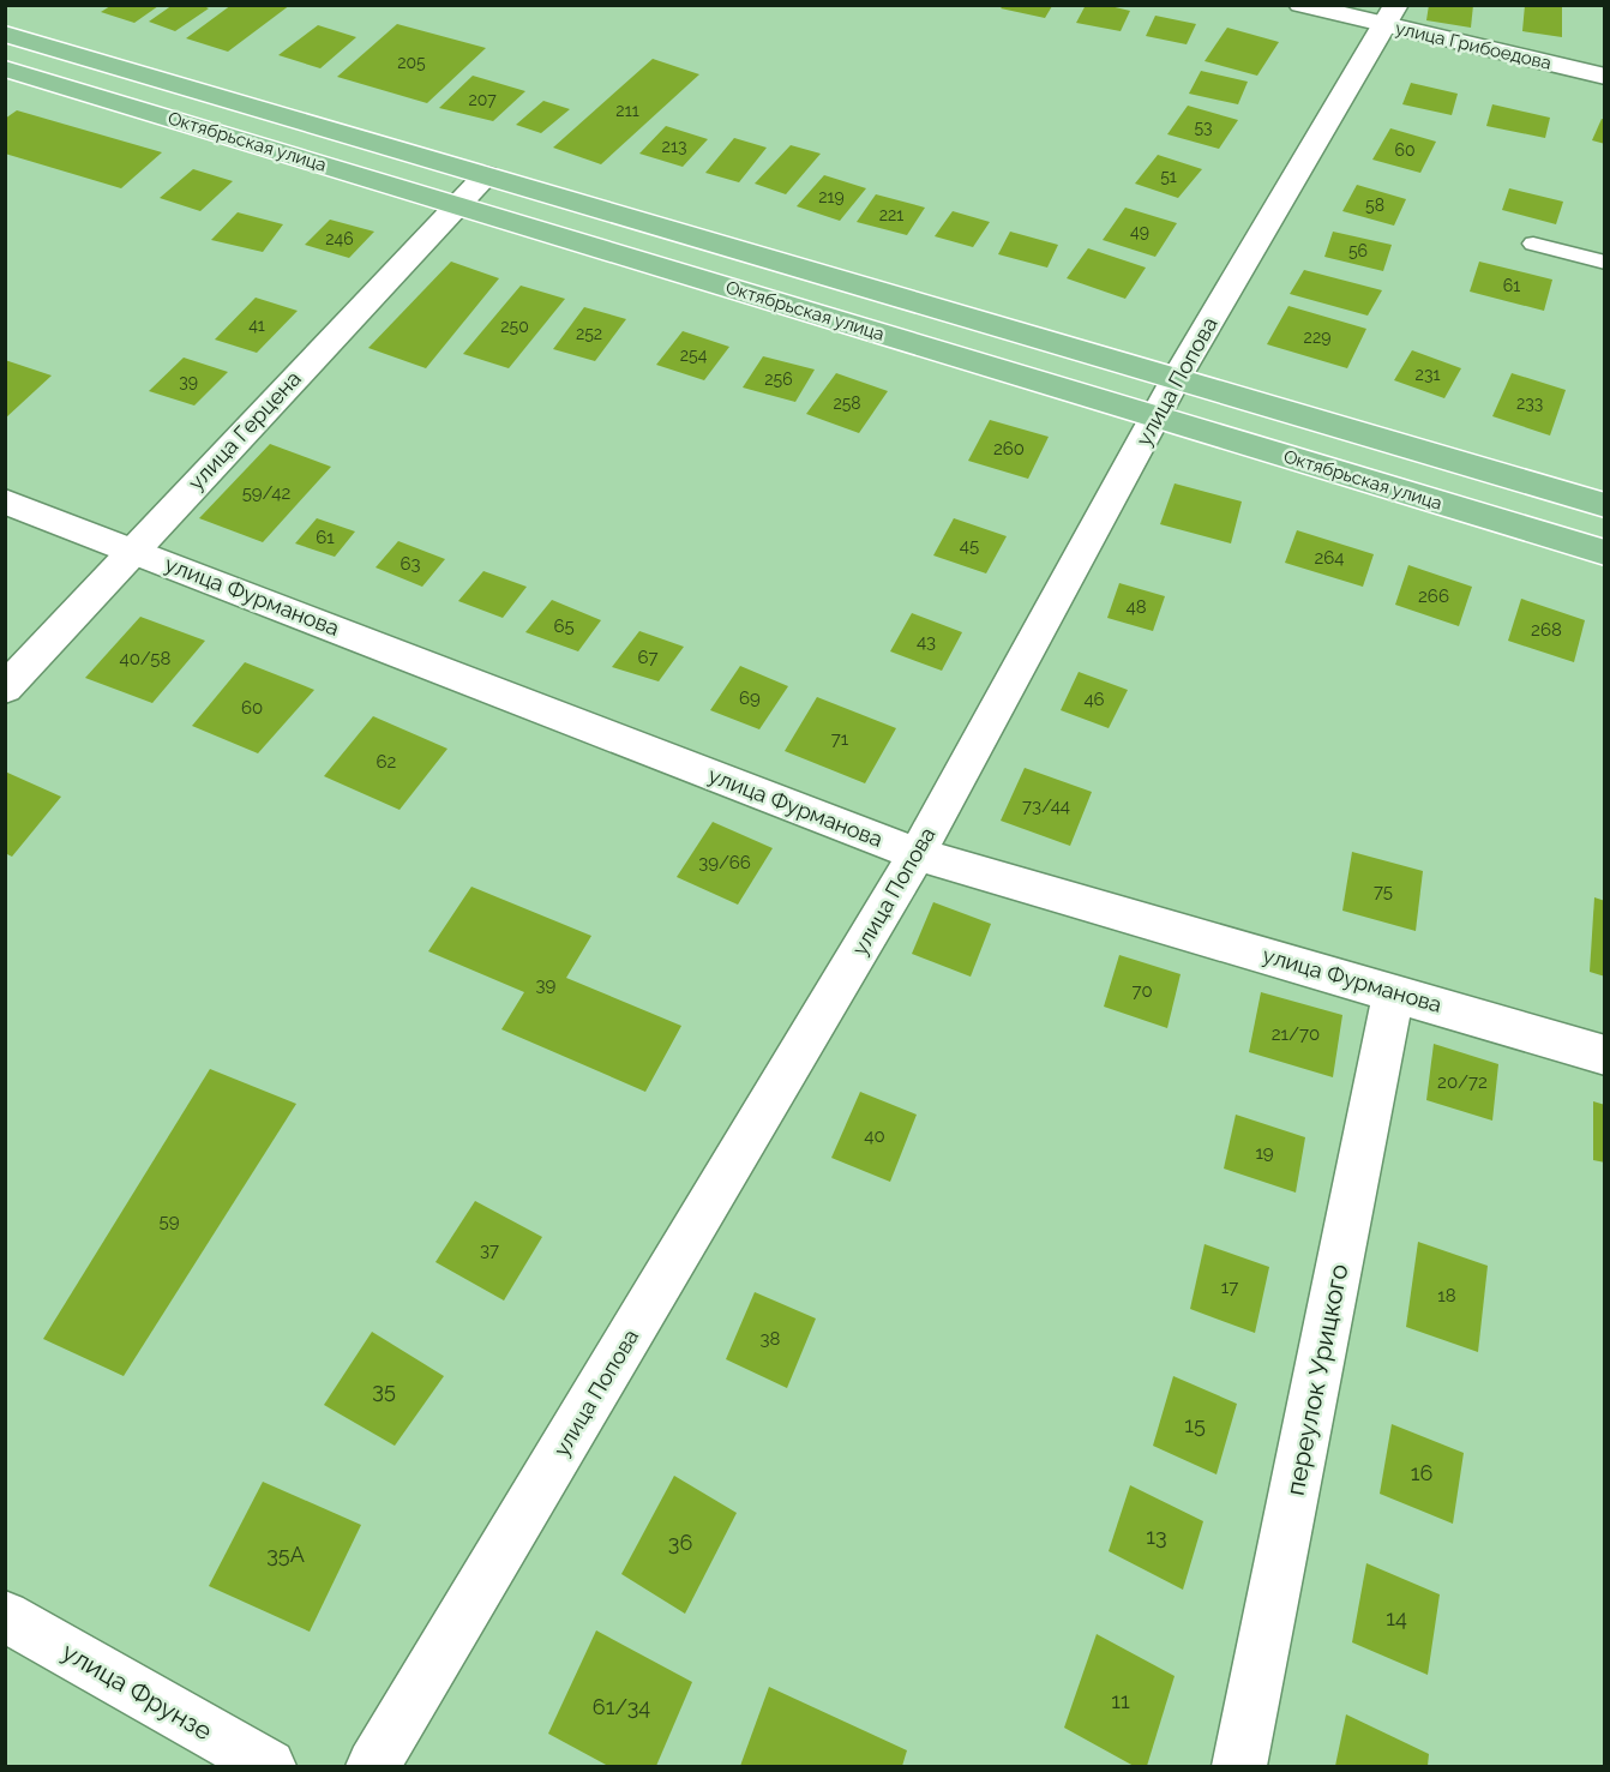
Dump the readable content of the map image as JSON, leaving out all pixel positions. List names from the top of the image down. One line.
{"streets":{"main road":["Октябрьская улица"],"street":["улица Грибоедова","улица Попова","улица Герцена","улица Фурманова","переулок Урицкого","улица Фрунзе"]},"crossings":[["улица Грибоедова","улица Попова"],["Октябрьская улица","улица Попова"],["Октябрьская улица","улица Герцена"],["улица Попова","улица Фурманова"],["улица Герцена","улица Фурманова"],["улица Фурманова","переулок Урицкого"]],"house_numbers":["205","207","211","53","213","60","51","219","58","221","49","246","56","61","41","250","252","229","254","231","256","39","258","233","260","59/42","61","45","264","63","266","48","65","268","43","67","40/58","69","46","60","71","62","73/44","39/66","75","39","70","21/70","20/72","40","19","59","37","17","18","38","35","15","16","13","36","35А","14","11","61/34"]}
